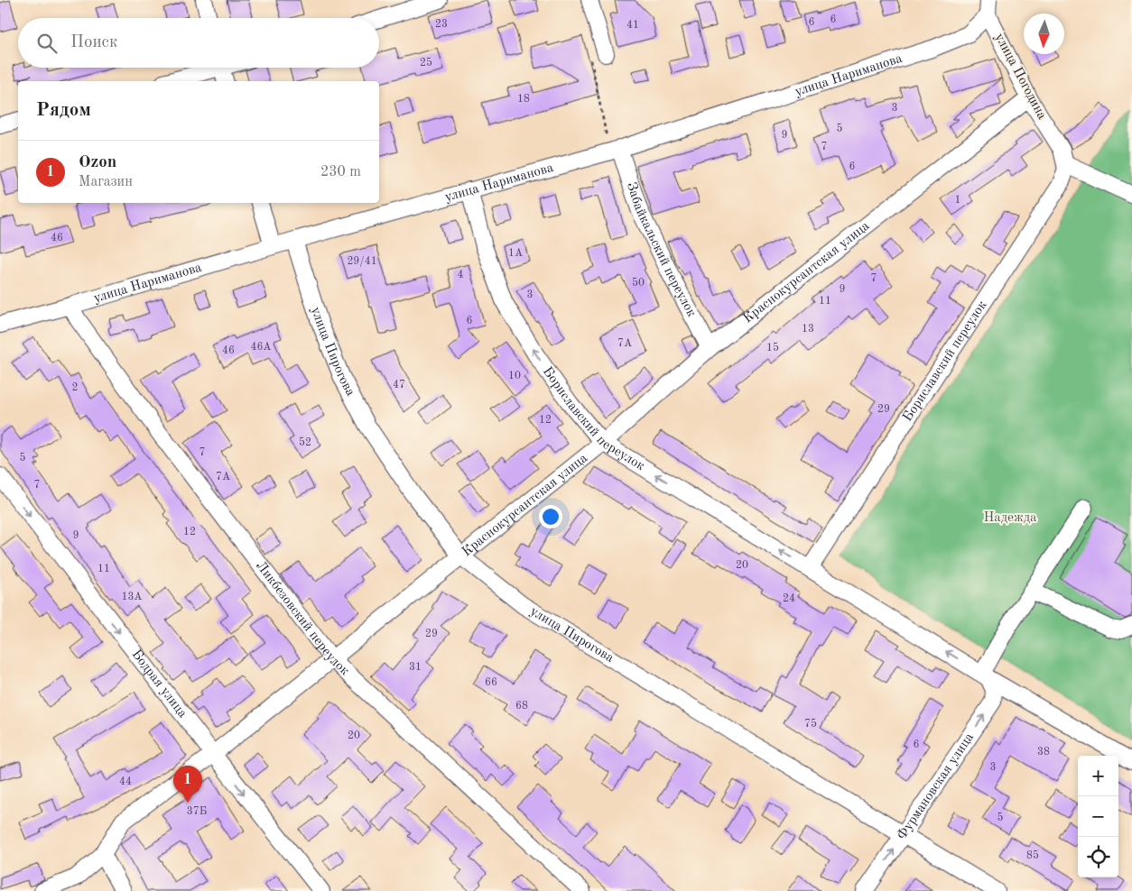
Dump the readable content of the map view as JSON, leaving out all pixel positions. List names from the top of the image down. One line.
{"streets":{"street":["улица Нариманова","улица Погодина","Забайкальский переулок","Краснокурсантская улица","улица Пирогова","Бориславский переулок","Ликбезовский переулок","Бодрая улица","Фурмановская улица"]},"crossings":[["улица Нариманова","улица Погодина"],["улица Нариманова","Забайкальский переулок"],["улица Нариманова","улица Пирогова"],["улица Нариманова","Бориславский переулок"],["улица Нариманова","Ликбезовский переулок"],["улица Погодина","Краснокурсантская улица"],["улица Погодина","Бориславский переулок"],["Забайкальский переулок","Краснокурсантская улица"],["Краснокурсантская улица","улица Пирогова"],["Краснокурсантская улица","Бориславский переулок"],["Краснокурсантская улица","Ликбезовский переулок"],["Краснокурсантская улица","Бодрая улица"],["улица Пирогова","Фурмановская улица"],["Бориславский переулок","Фурмановская улица"]],"one_way":["Бориславский переулок","Бодрая улица","Фурмановская улица"],"parks":["Надежда"],"house_numbers":["6","6","23","41","25","18","3","5","9","7","6","1","46","1А","29/41","4","7","50","9","3","11","6","13","7А","46А","15","46","10","47","2","29","12","52","7","5","7А","7","12","9","20","11","13А","24","29","31","66","68","75","20","6","38","3","44","37Б","5","85"],"north":"bottom","page":{"search":"Поиск","heading":"Рядом","list":[{"mark":"1","name":"Ozon","note":"Магазин","value":"230 m"}],"map_buttons":["+","−"],"pins":"1"}}
